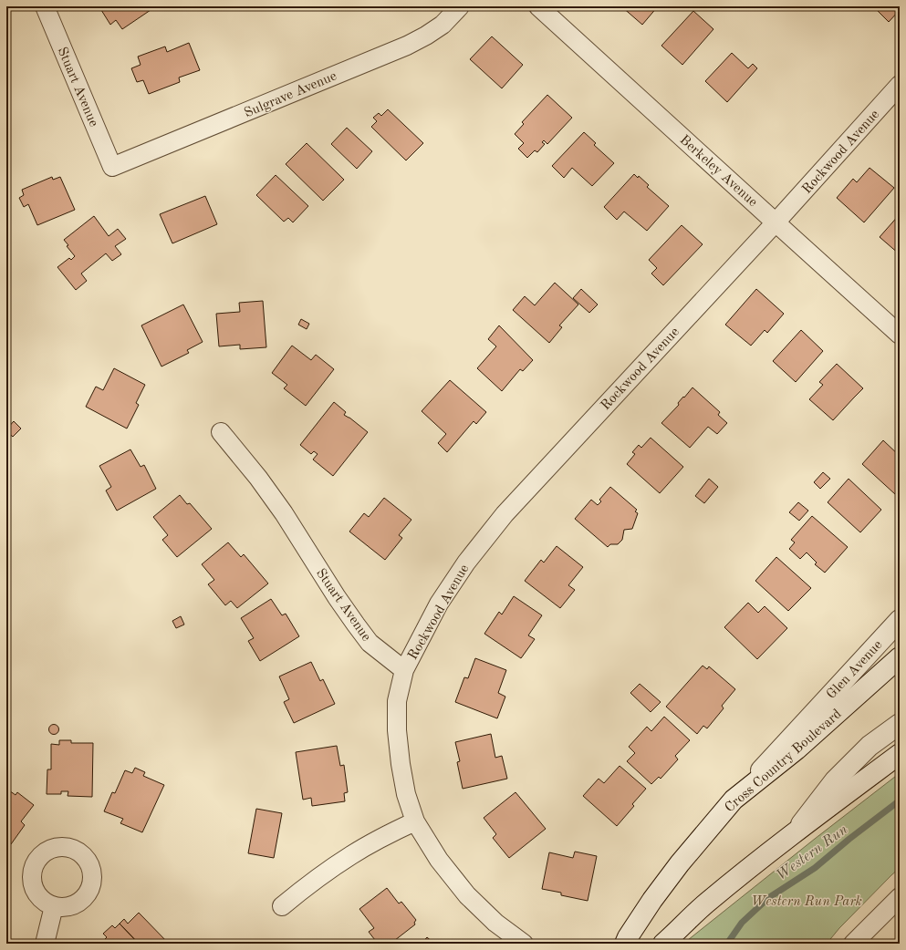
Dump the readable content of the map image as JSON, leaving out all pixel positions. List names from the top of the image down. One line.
{"streets":{"main road":["Glen Avenue","Cross Country Boulevard"],"street":["Stuart Avenue","Sulgrave Avenue","Rockwood Avenue","Berkeley Avenue"]},"crossings":[["Stuart Avenue","Sulgrave Avenue"],["Stuart Avenue","Rockwood Avenue"],["Rockwood Avenue","Berkeley Avenue"],["Glen Avenue","Cross Country Boulevard"]],"water":["Western Run"],"parks":["Western Run Park"]}
